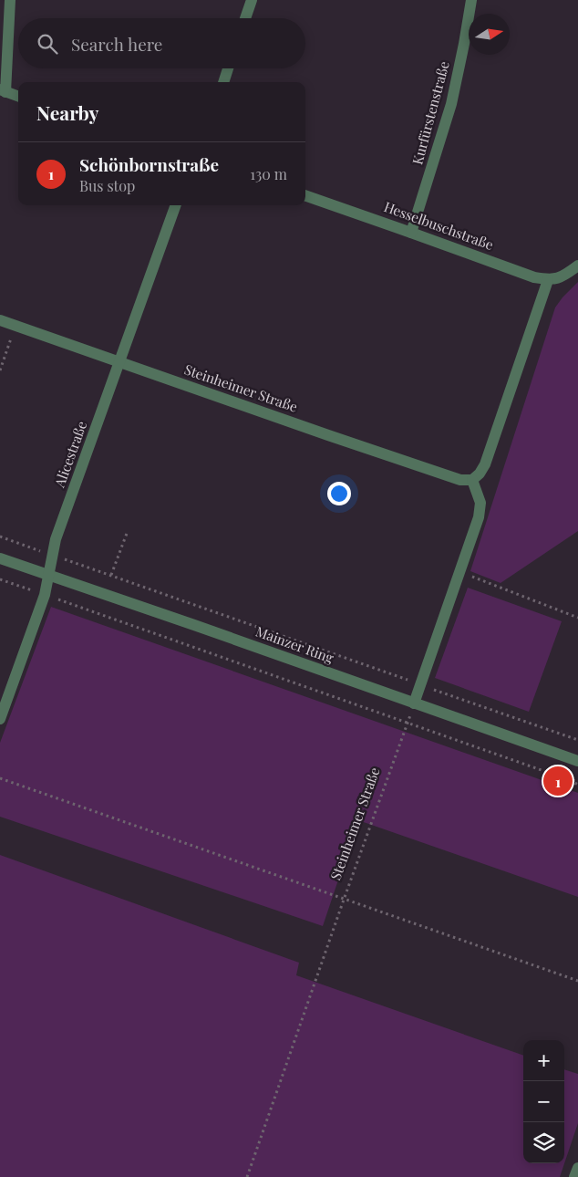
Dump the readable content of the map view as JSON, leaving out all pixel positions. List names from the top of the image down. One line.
{"streets":{"street":["Kurfürstenstraße","Hesselbuschstraße","Steinheimer Straße","Alicestraße","Mainzer Ring"]},"crossings":[["Kurfürstenstraße","Hesselbuschstraße"],["Steinheimer Straße","Alicestraße"],["Steinheimer Straße","Mainzer Ring"],["Alicestraße","Mainzer Ring"]],"north":"right","page":{"search":"Search here","heading":"Nearby","list":[{"mark":"1","name":"Schönbornstraße","note":"Bus stop","value":"130 m"}],"pins":"1","map_buttons":["+","−"]}}
